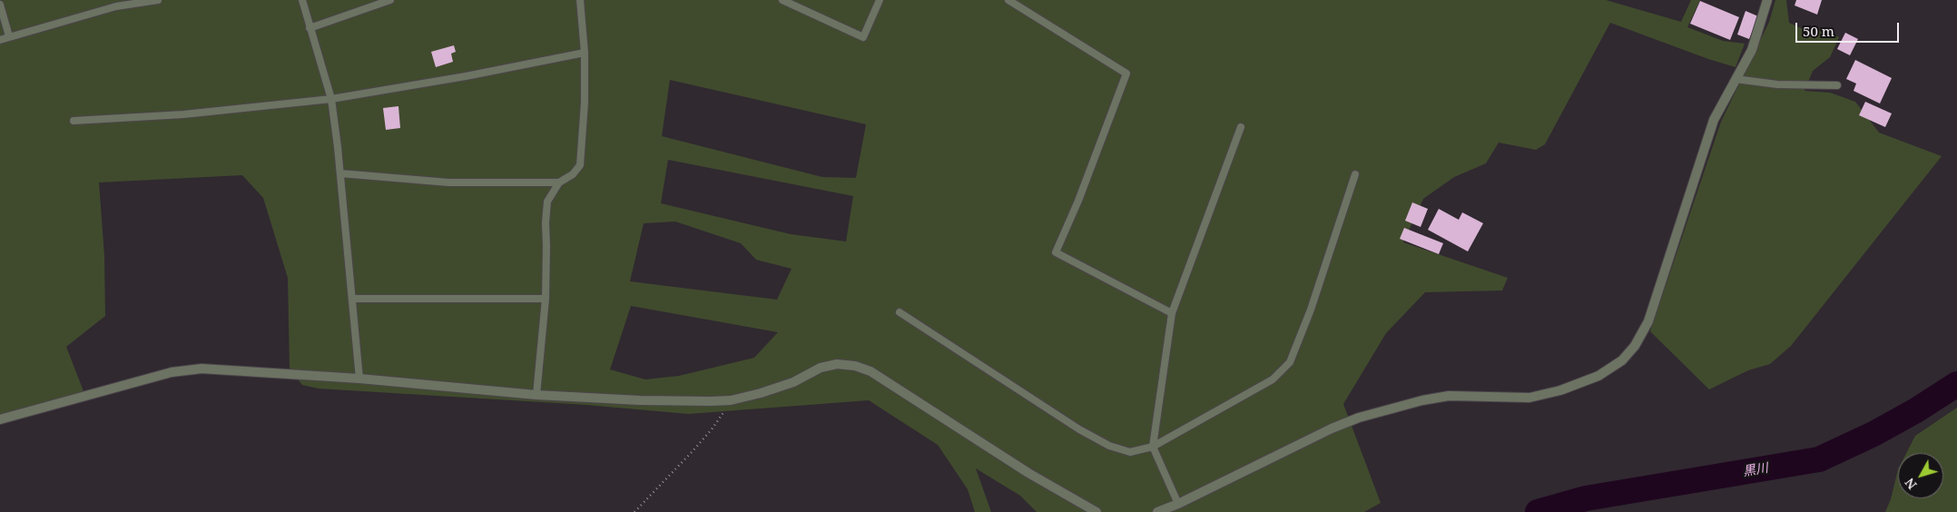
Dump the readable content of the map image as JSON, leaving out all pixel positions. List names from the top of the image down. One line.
{"water":["黒川"],"scale_bar":"50 m","north":"bottom left"}
